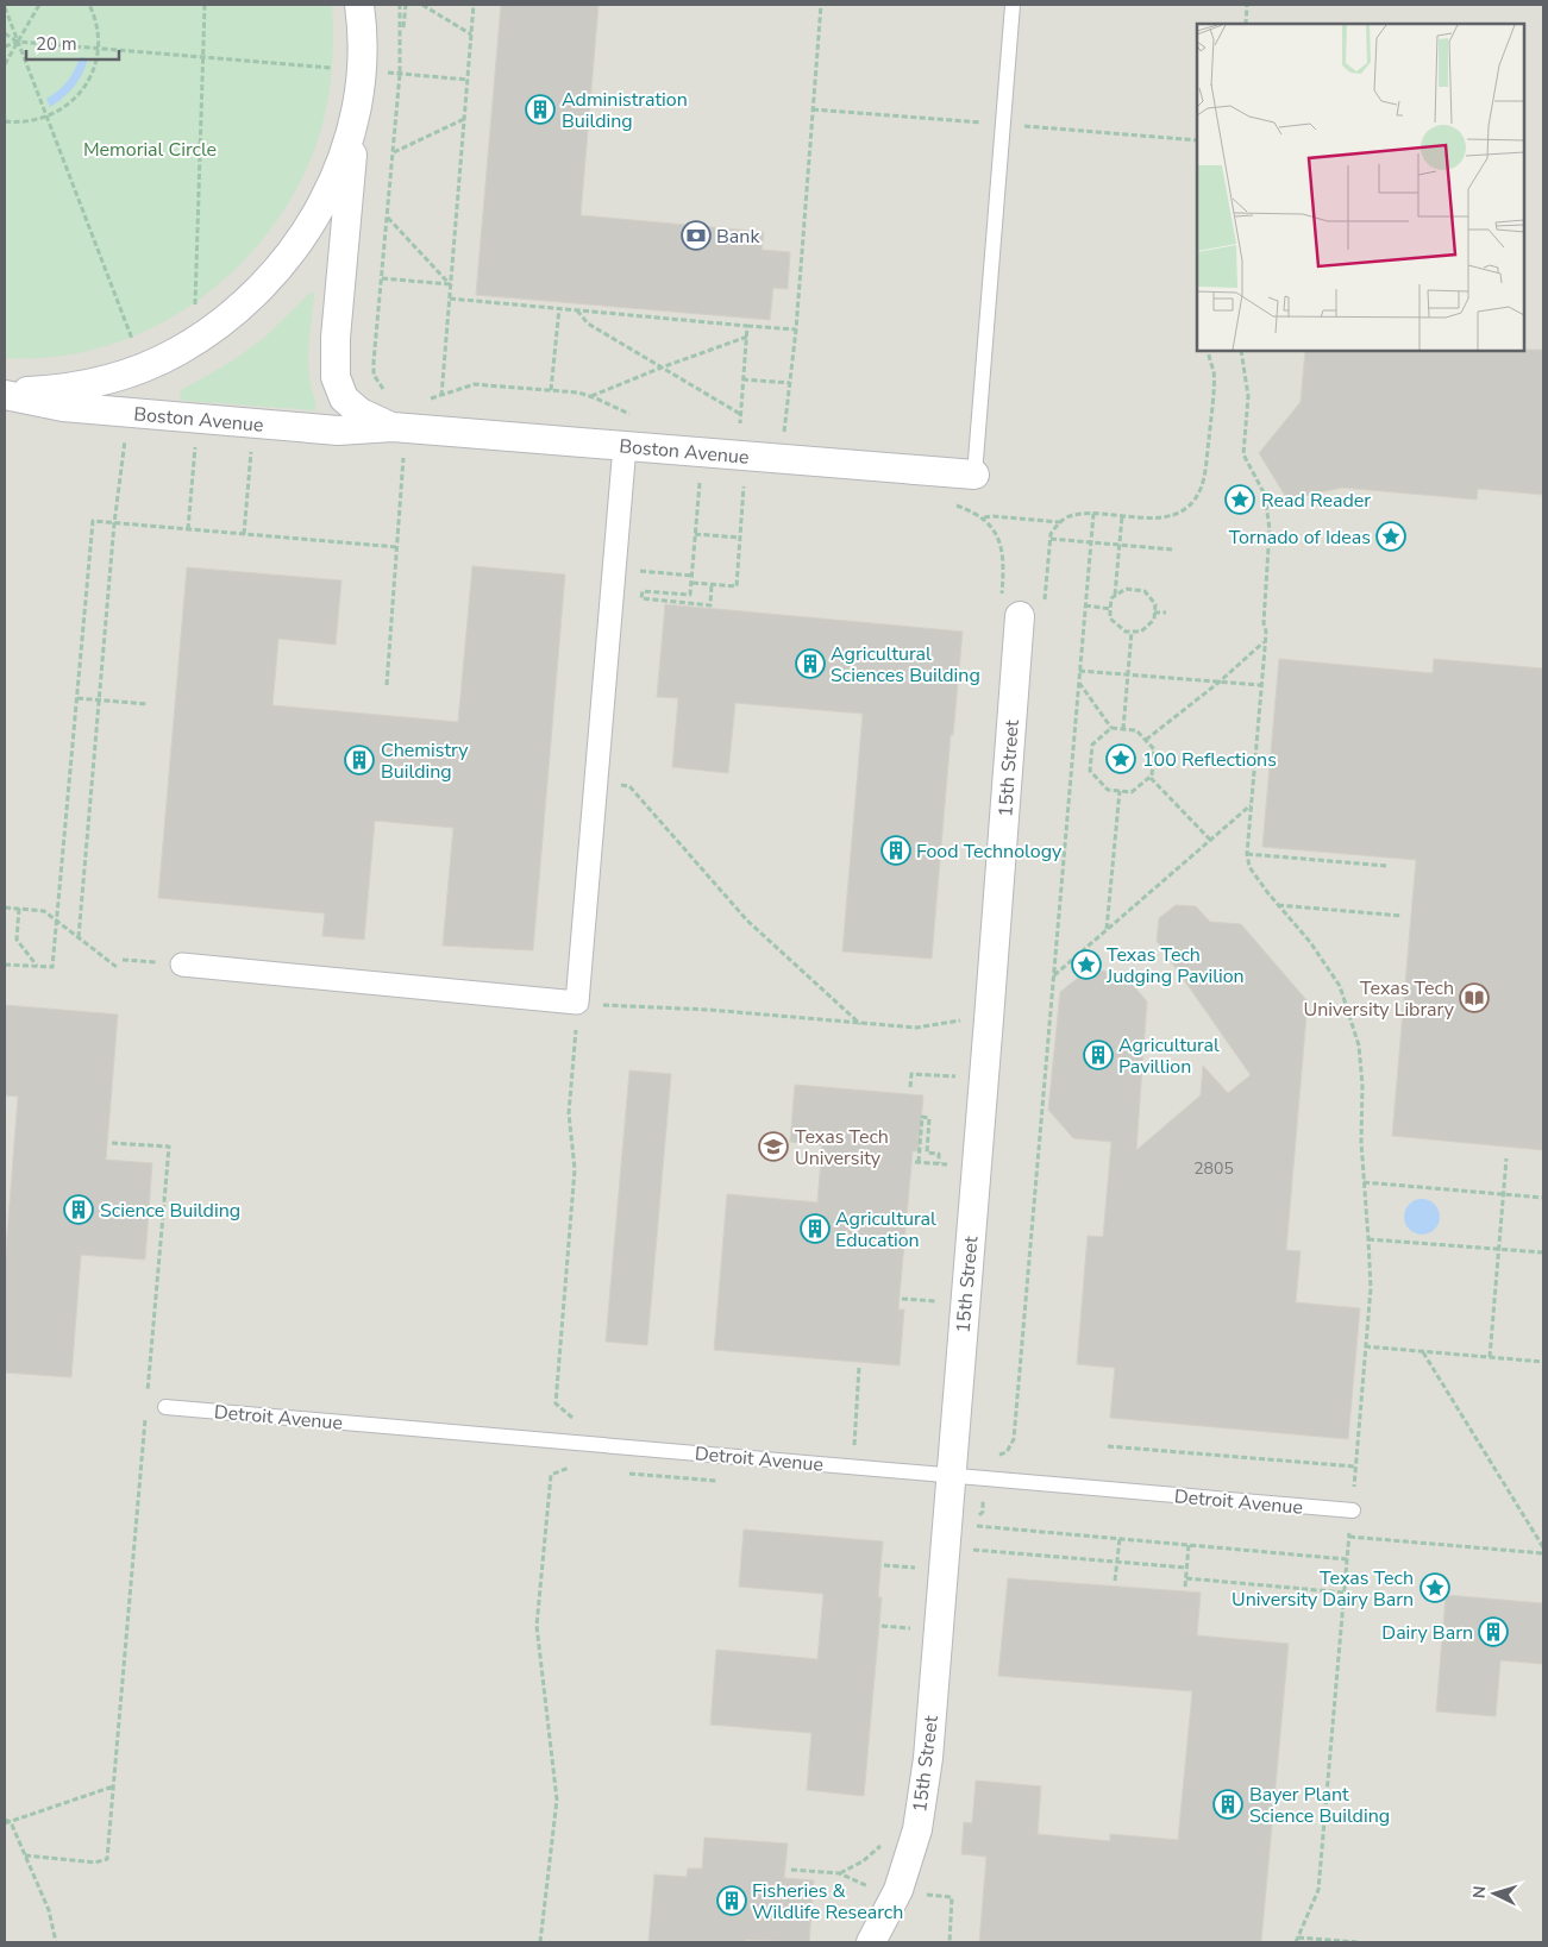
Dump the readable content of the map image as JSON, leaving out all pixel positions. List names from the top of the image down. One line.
{"streets":{"street":["Boston Avenue","15th Street"],"lane":["Detroit Avenue"]},"crossings":[["15th Street","Detroit Avenue"]],"parks":["Memorial Circle"],"places":{"building":["Administration Building","Agricultural Sciences Building","Chemistry Building","Food Technology","Agricultural Pavillion","Science Building","Agricultural Education","Dairy Barn","Bayer Plant Science Building","Fisheries & Wildlife Research"],"bank":["Bank"],"place":["Read Reader","Tornado of Ideas","100 Reflections","Texas Tech Judging Pavilion","Texas Tech University Dairy Barn"],"library":["Texas Tech University Library"],"school or university":["Texas Tech University"]},"house_numbers":["2805"],"scale_bar":"20 m","north":"left"}
